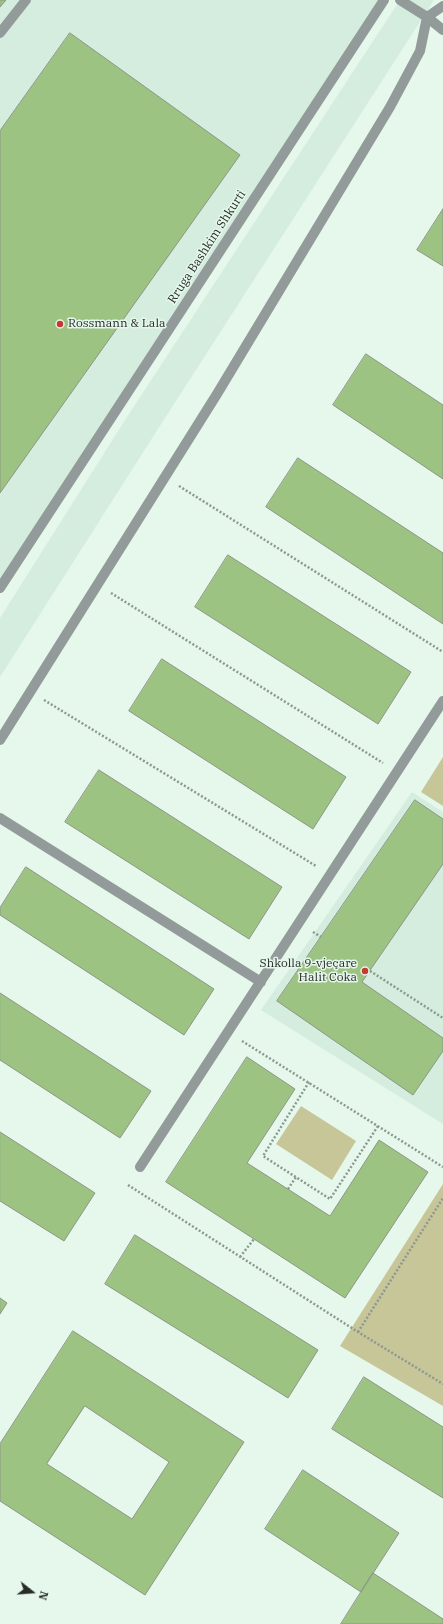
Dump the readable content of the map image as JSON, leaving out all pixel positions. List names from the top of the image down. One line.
{"streets":{"street":["Rruga Bashkim Shkurti"]},"places":["Rossmann & Lala","Shkolla 9-vjeçare Halit Coka"],"north":"right"}
